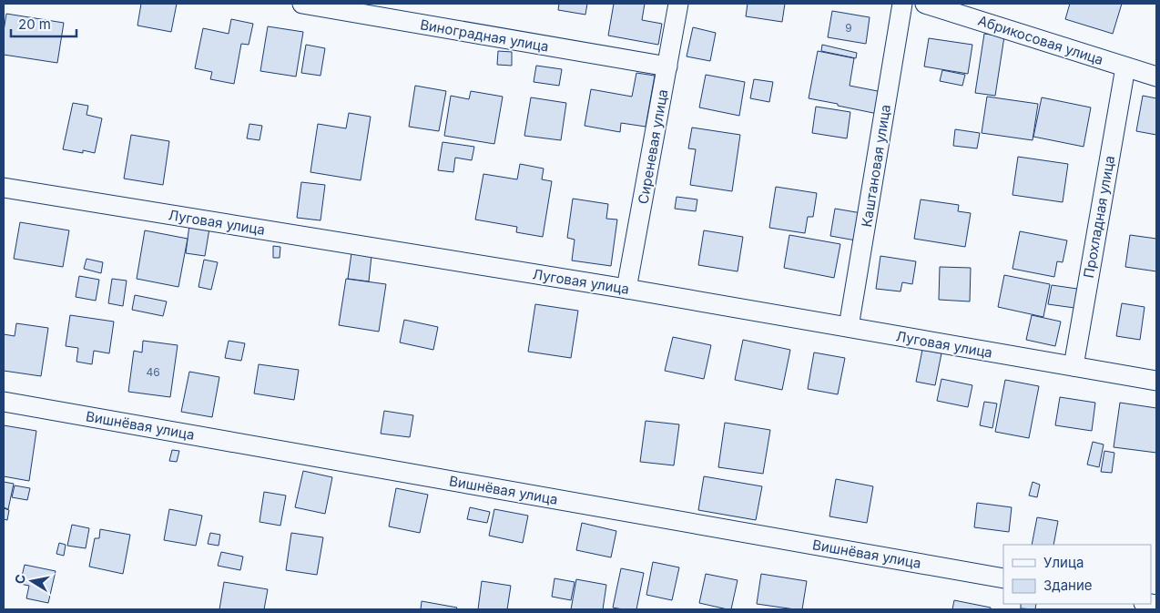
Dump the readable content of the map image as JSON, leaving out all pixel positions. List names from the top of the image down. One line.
{"streets":{"street":["Виноградная улица","Абрикосовая улица","Сиреневая улица","Каштановая улица","Прохладная улица","Луговая улица","Вишнёвая улица"]},"crossings":[["Виноградная улица","Сиреневая улица"],["Абрикосовая улица","Прохладная улица"],["Сиреневая улица","Луговая улица"],["Каштановая улица","Луговая улица"],["Прохладная улица","Луговая улица"]],"house_numbers":["9","46"],"legend":["Улица","Здание"],"scale_bar":"20 m","north":"left"}
